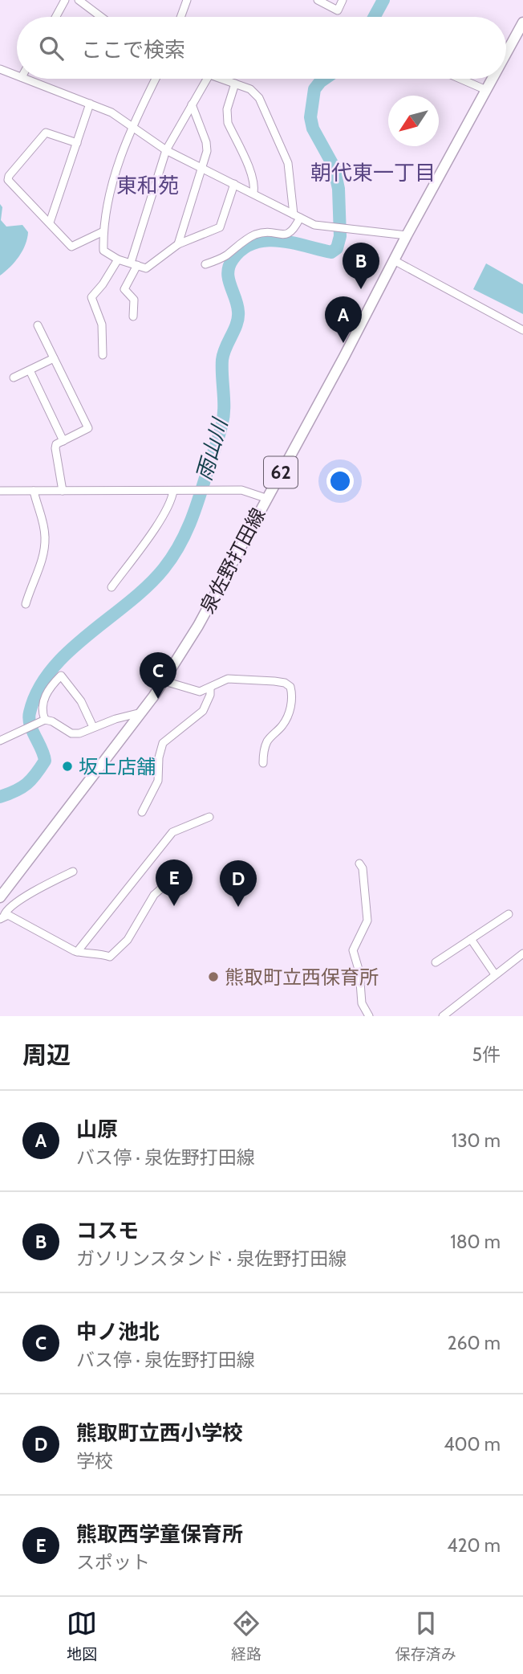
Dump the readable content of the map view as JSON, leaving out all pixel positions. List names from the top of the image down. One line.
{"streets":{"main road":["62","泉佐野打田線"]},"districts":["朝代東一丁目","東和苑"],"water":["雨山川"],"places":["坂上店舗","熊取町立西保育所"],"north":"bottom left","page":{"search":"ここで検索","pins":["B","A","C","E","D"],"heading":["周辺","5件"],"list":[{"mark":"A","name":"山原","note":"バス停 · 泉佐野打田線","value":"130 m"},{"mark":"B","name":"コスモ","note":"ガソリンスタンド · 泉佐野打田線","value":"180 m"},{"mark":"C","name":"中ノ池北","note":"バス停 · 泉佐野打田線","value":"260 m"},{"mark":"D","name":"熊取町立西小学校","note":"学校","value":"400 m"},{"mark":"E","name":"熊取西学童保育所","note":"スポット","value":"420 m"}],"nav":["地図","経路","保存済み"]}}
